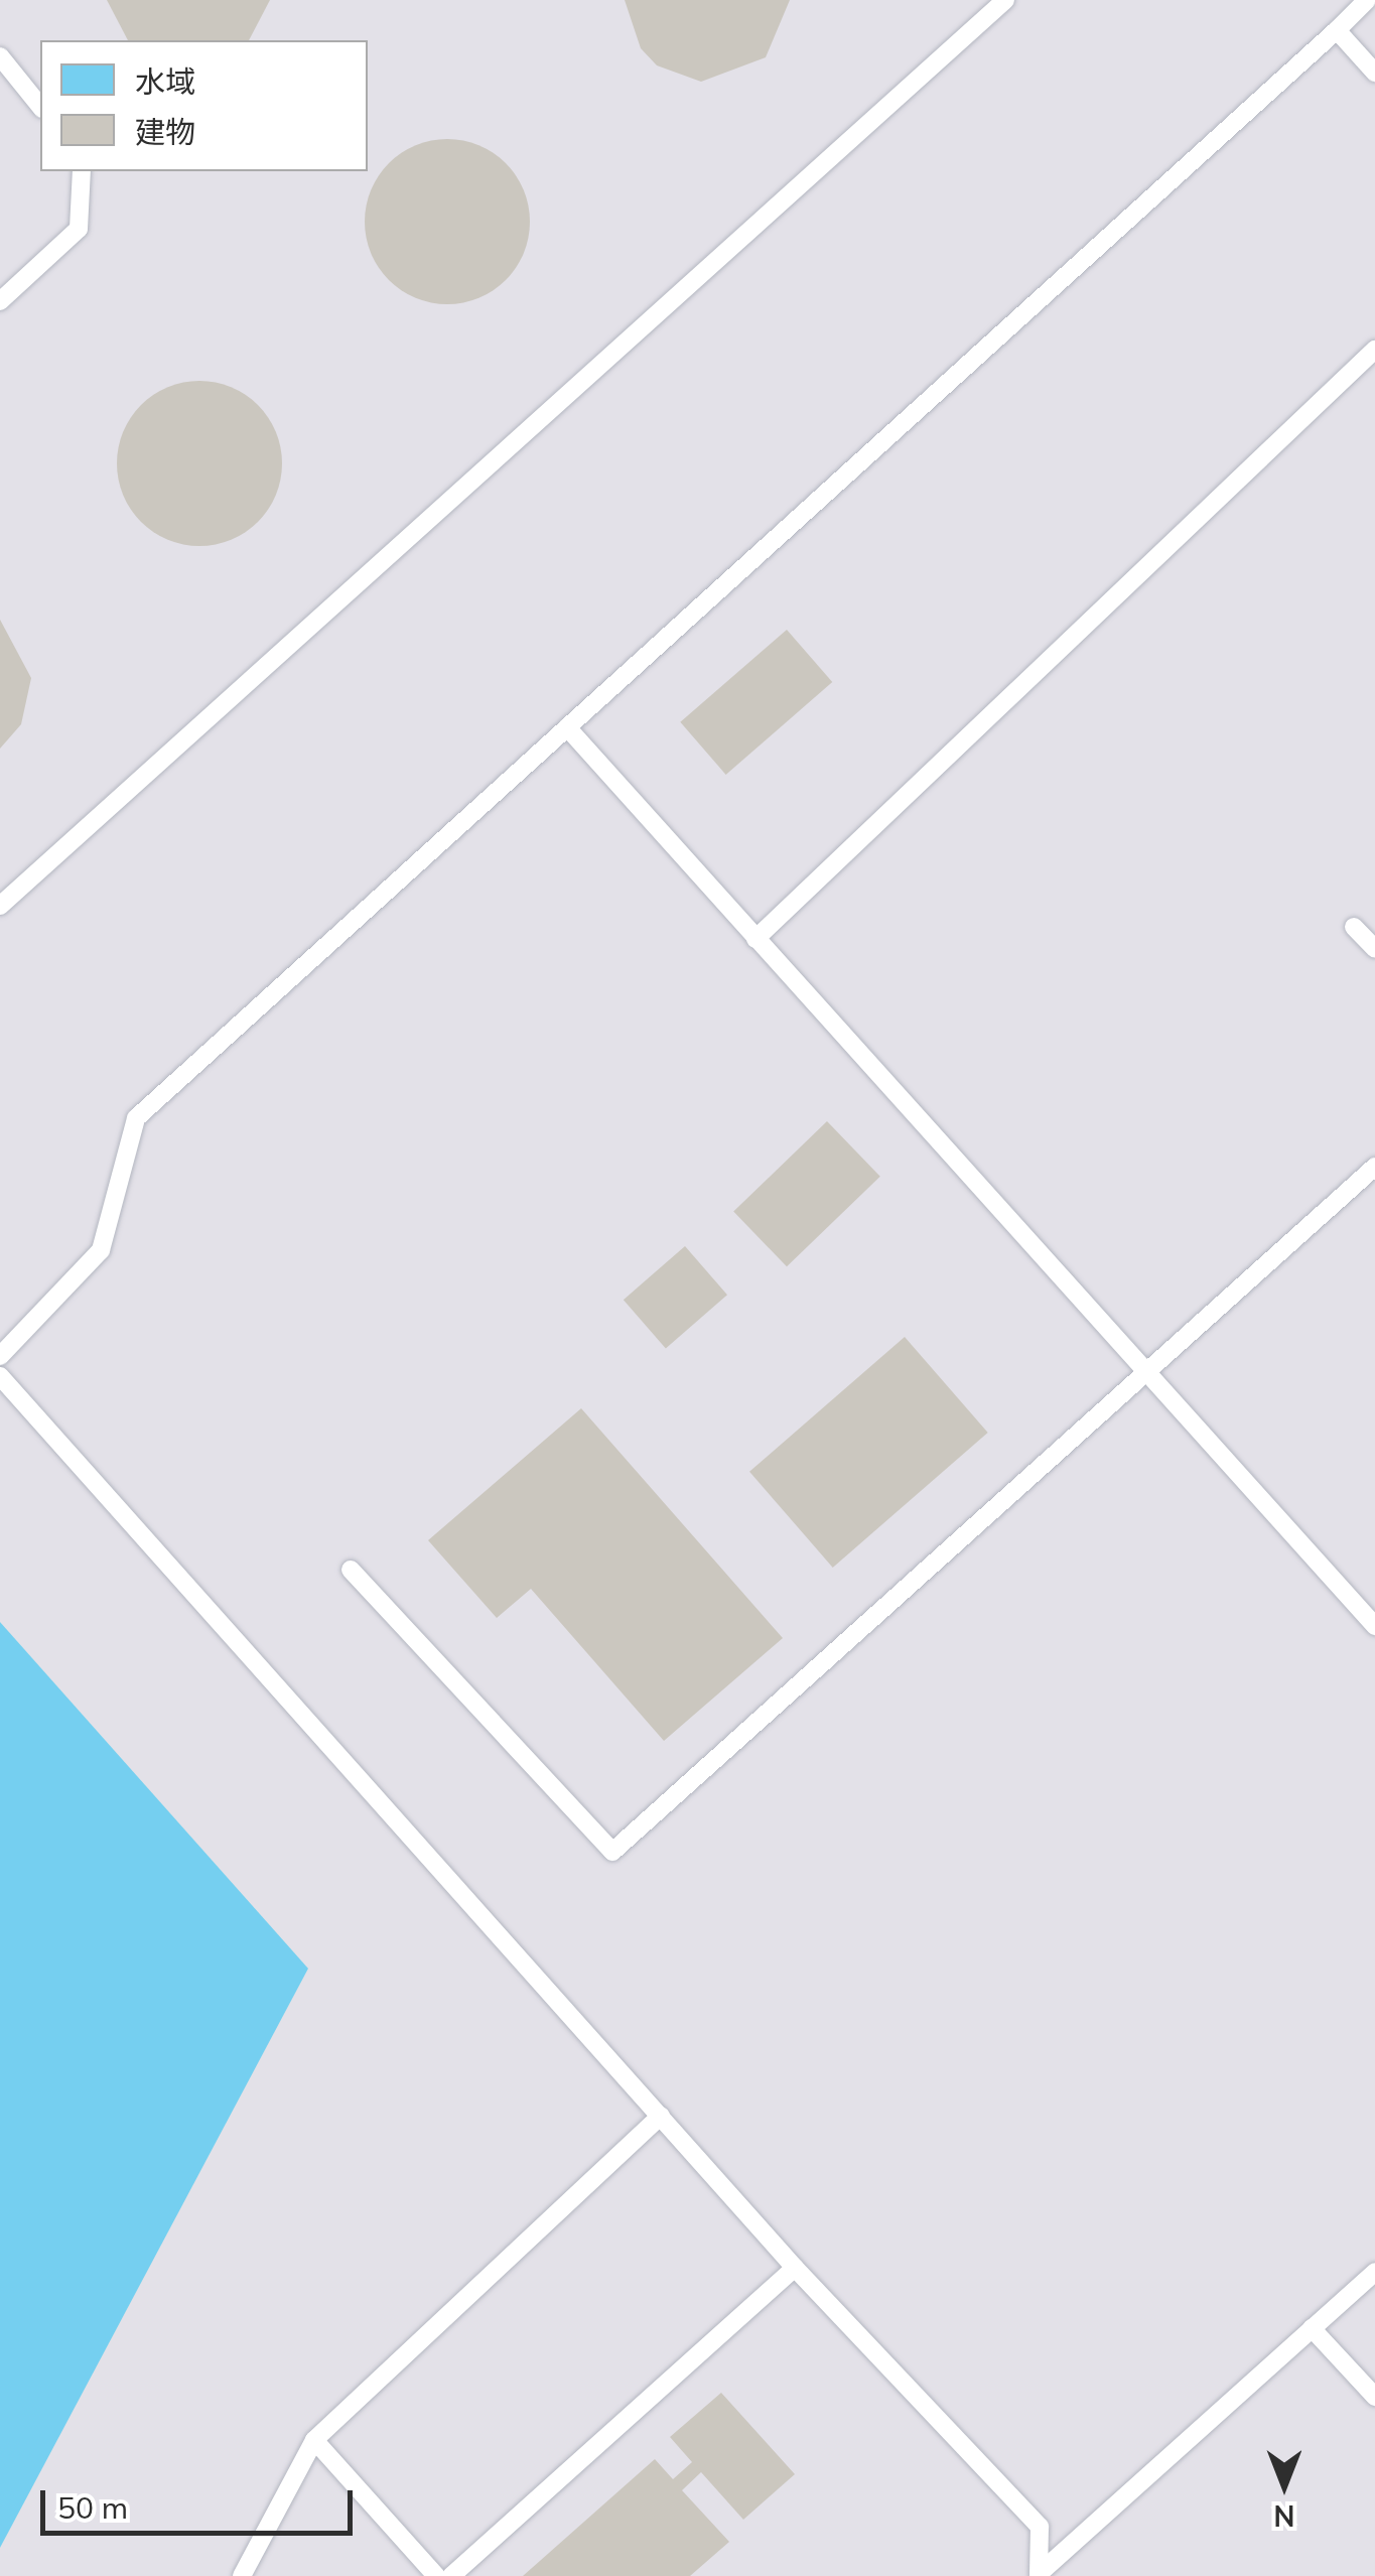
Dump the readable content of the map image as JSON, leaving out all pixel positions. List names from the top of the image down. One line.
{"legend":["水域","建物"],"scale_bar":"50 m","north":"bottom"}
